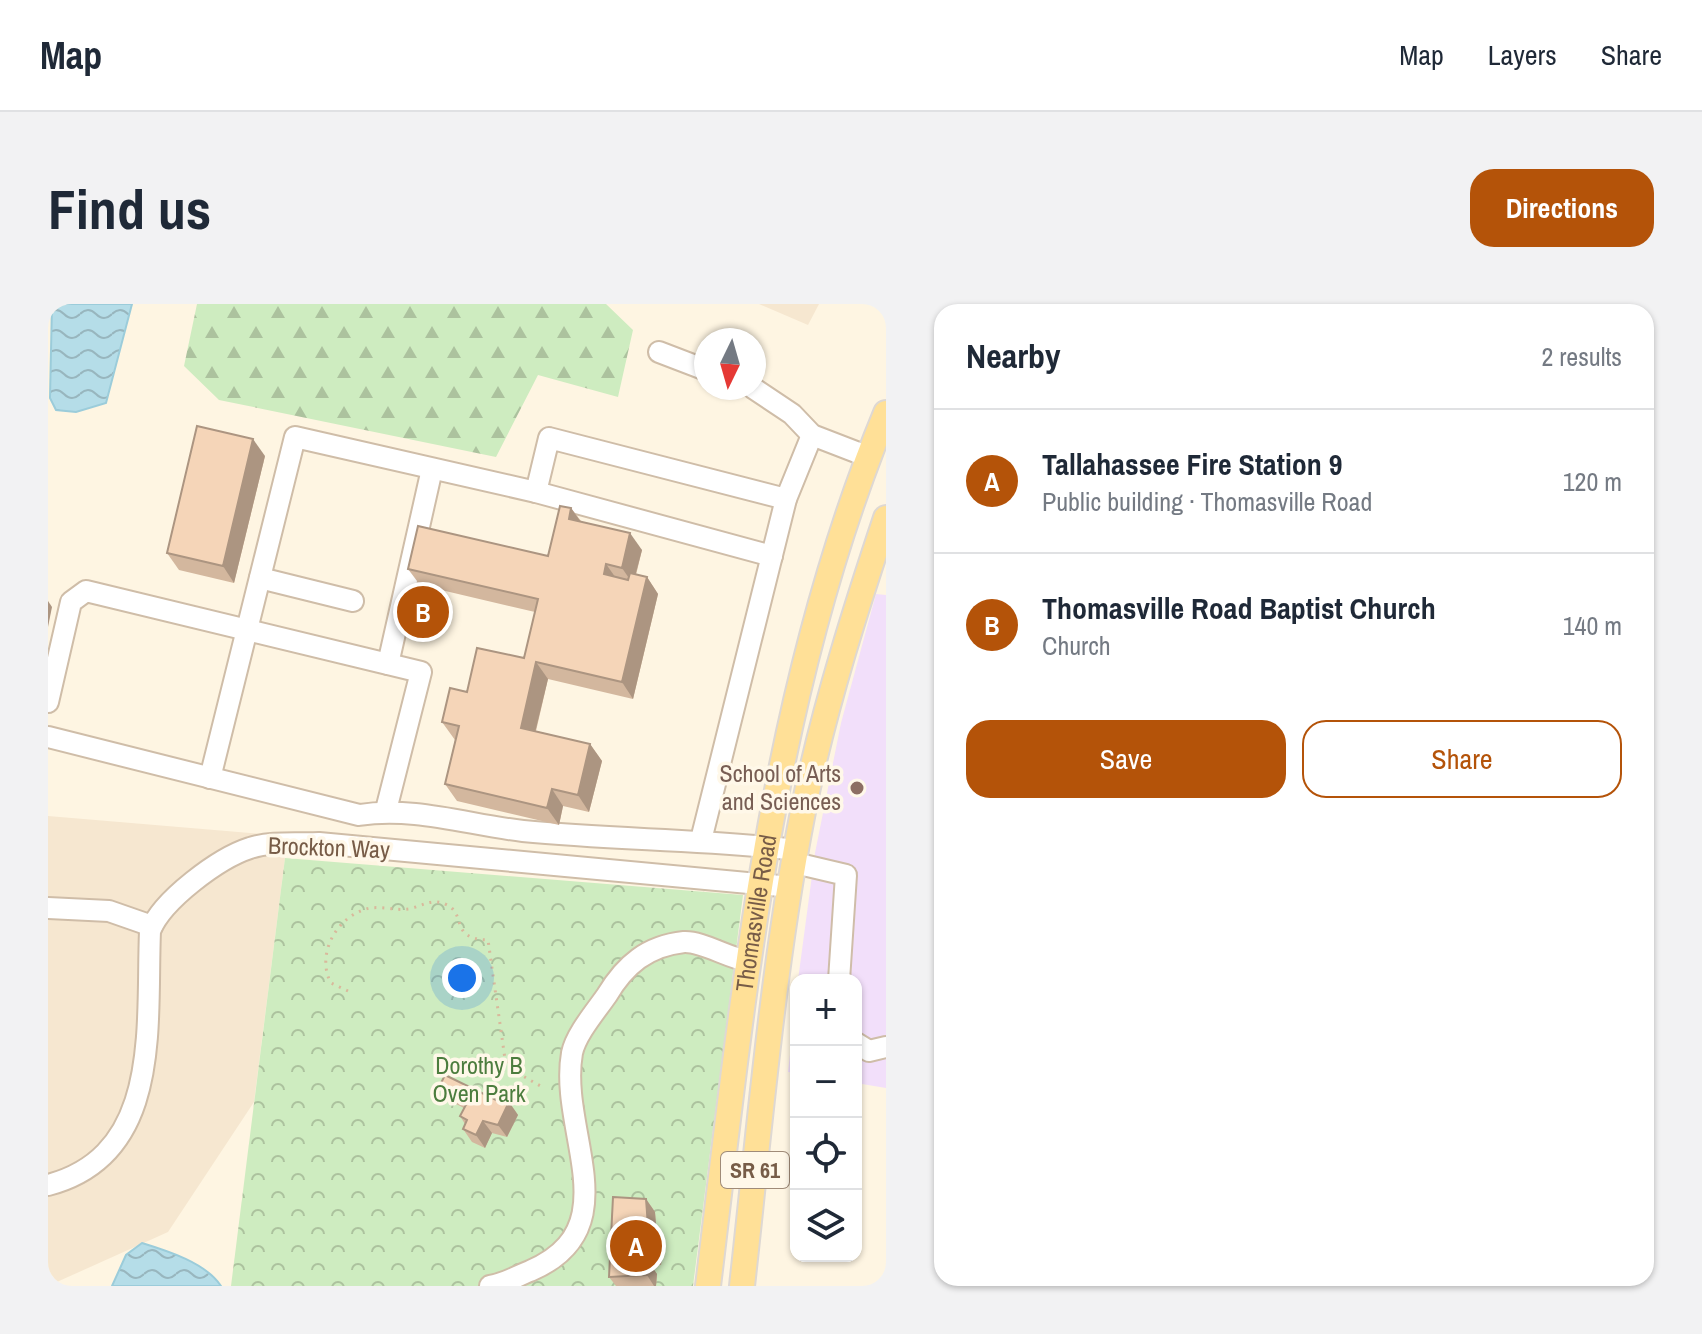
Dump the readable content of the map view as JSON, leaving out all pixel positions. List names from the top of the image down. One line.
{"streets":{"main road":["Thomasville Road","SR 61"],"street":["Brockton Way"]},"crossings":[["Brockton Way","Thomasville Road"]],"parks":["Dorothy B Oven Park"],"places":["School of Arts and Sciences"],"north":"bottom","page":{"header":"Map","nav":["Map","Layers","Share"],"buttons":["Directions",["Save","Share"]],"title":"Find us","heading":["Nearby","2 results"],"list":[{"mark":"A","name":"Tallahassee Fire Station 9","note":"Public building · Thomasville Road","value":"120 m"},{"mark":"B","name":"Thomasville Road Baptist Church","note":"Church","value":"140 m"}],"pins":["B","A"],"map_buttons":["+","−"]}}
